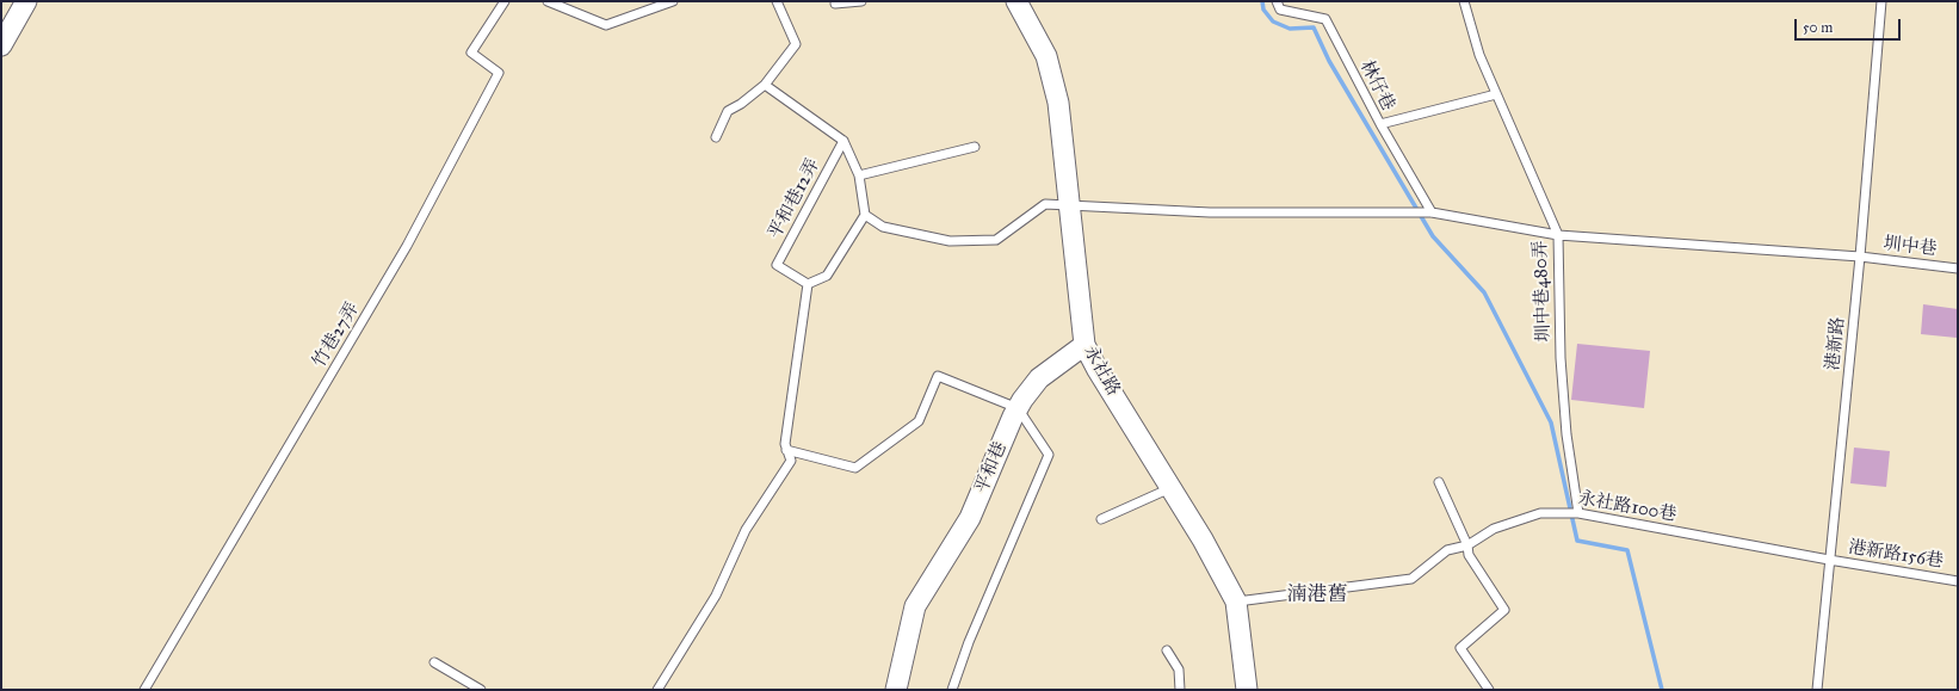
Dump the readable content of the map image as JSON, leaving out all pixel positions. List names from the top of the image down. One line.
{"streets":{"street":["永社路","平和巷"],"lane":["林仔巷","平和巷12弄","圳中巷","圳中巷480弄","竹巷27弄","港新路","永社路100巷","港新路156巷"]},"crossings":[["林仔巷","圳中巷"],["圳中巷","圳中巷480弄"],["圳中巷","港新路"],["圳中巷","永社路"],["圳中巷480弄","永社路100巷"],["港新路","永社路100巷"],["港新路","港新路156巷"],["永社路","平和巷"],["永社路","永社路100巷"],["永社路100巷","港新路156巷"]],"districts":["湳港舊"],"scale_bar":"50 m"}
